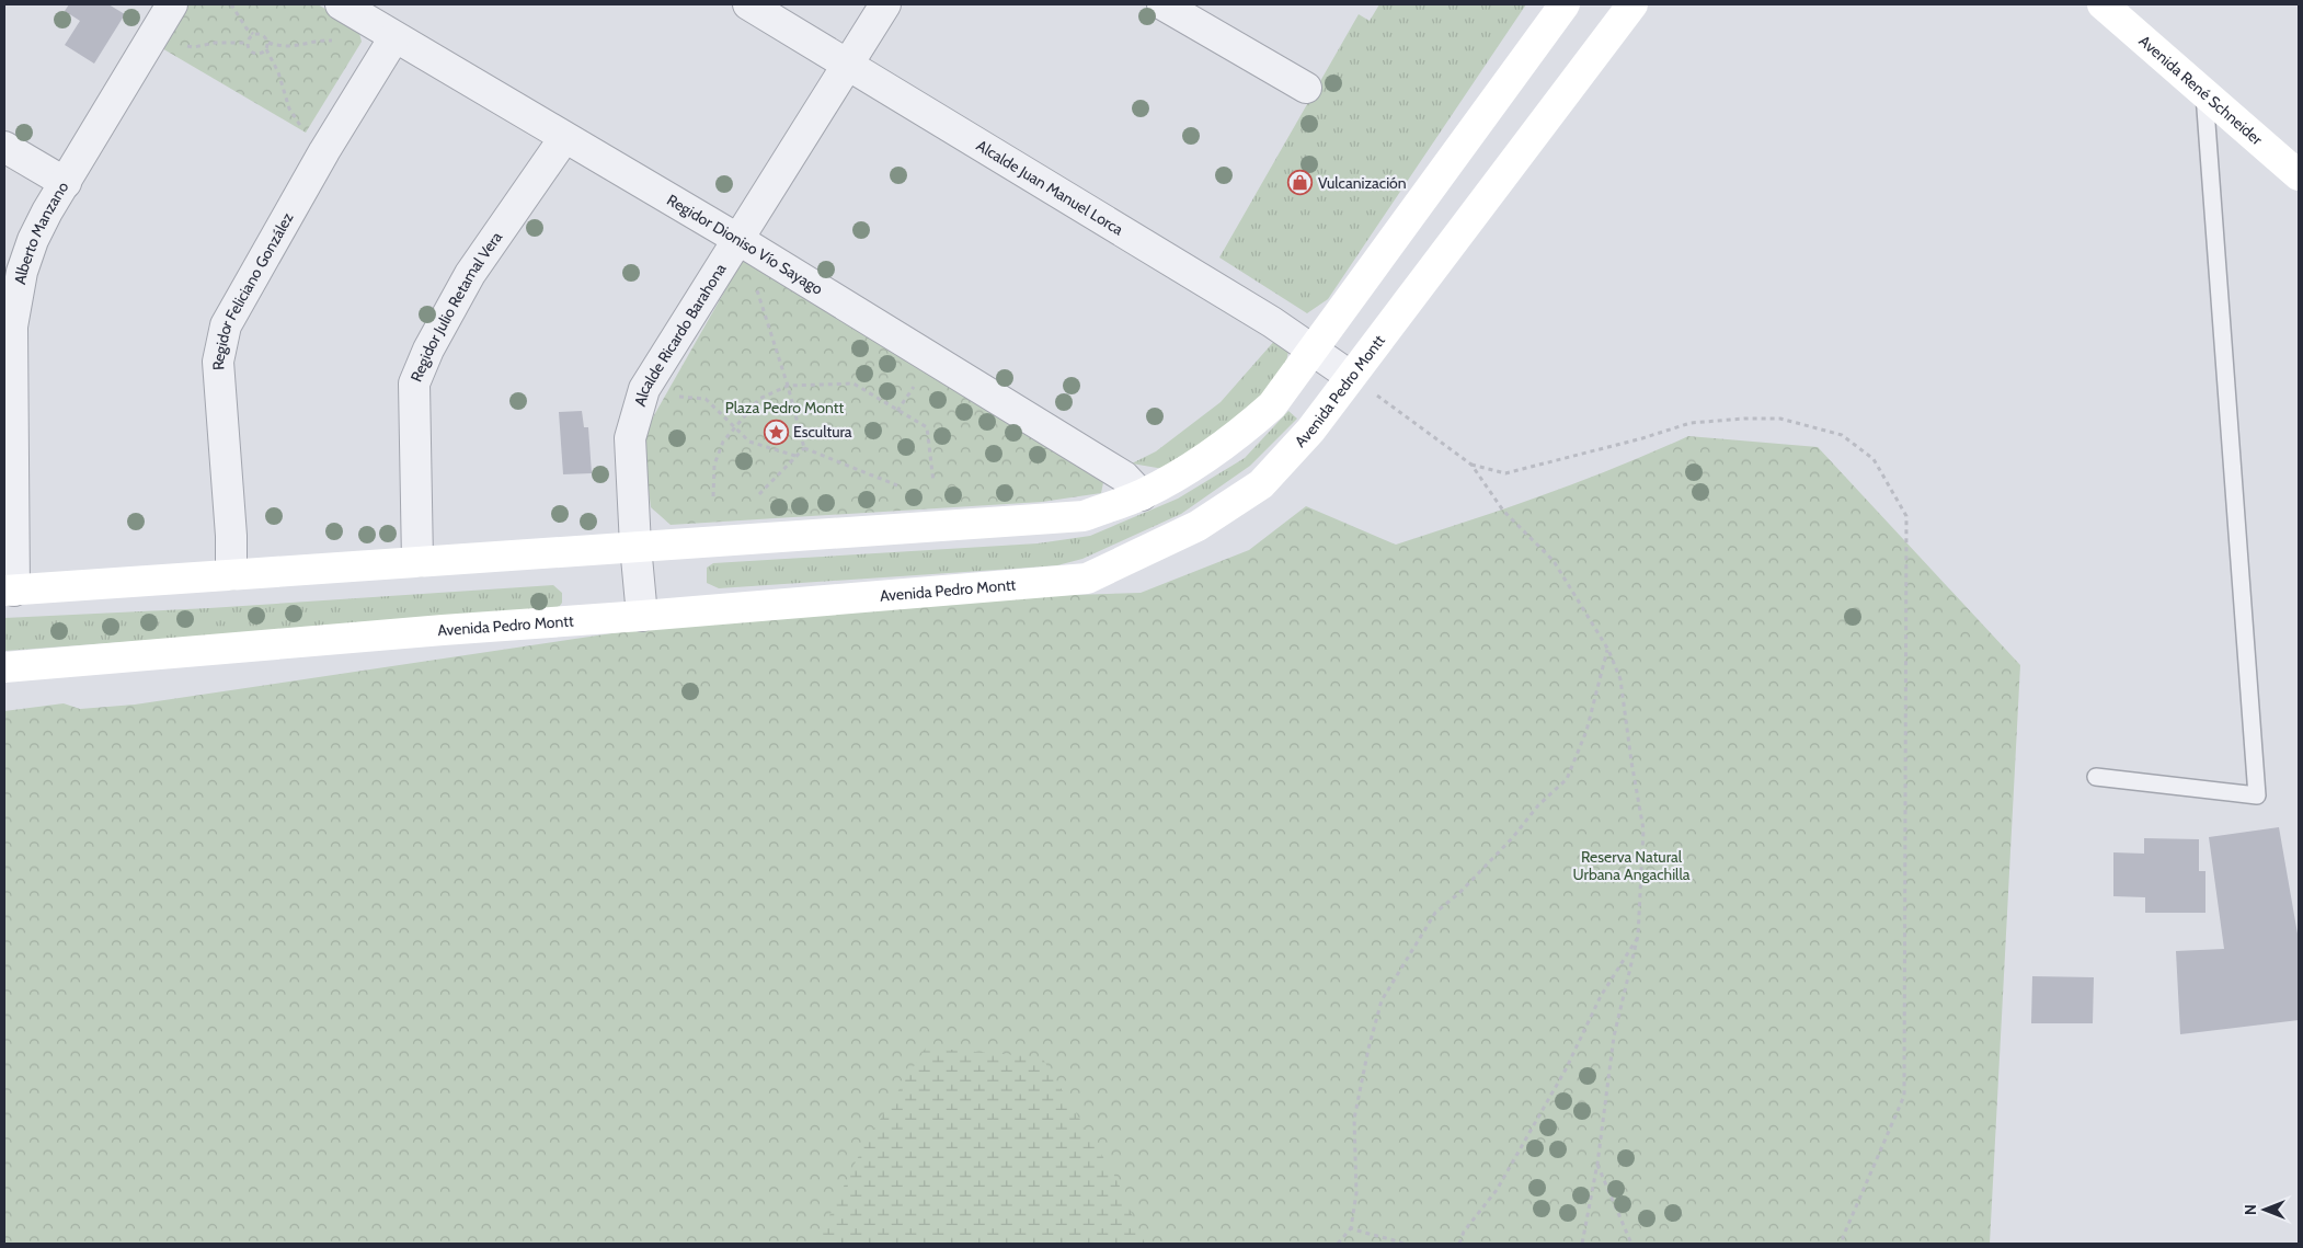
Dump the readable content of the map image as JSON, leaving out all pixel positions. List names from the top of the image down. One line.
{"streets":{"main road":["Avenida René Schneider","Avenida Pedro Montt"],"street":["Alcalde Juan Manuel Lorca","Alberto Manzano","Regidor Dioniso Vío Sayago","Regidor Feliciano González","Regidor Julio Retamal Vera","Alcalde Ricardo Barahona"]},"crossings":[["Alcalde Juan Manuel Lorca","Alcalde Ricardo Barahona"],["Alcalde Juan Manuel Lorca","Avenida Pedro Montt"],["Regidor Dioniso Vío Sayago","Regidor Feliciano González"],["Regidor Dioniso Vío Sayago","Regidor Julio Retamal Vera"],["Regidor Dioniso Vío Sayago","Alcalde Ricardo Barahona"],["Alcalde Ricardo Barahona","Avenida Pedro Montt"]],"parks":["Plaza Pedro Montt","Reserva Natural Urbana Angachilla"],"places":{"shop":["Vulcanización"],"place":["Escultura"]},"north":"left"}
